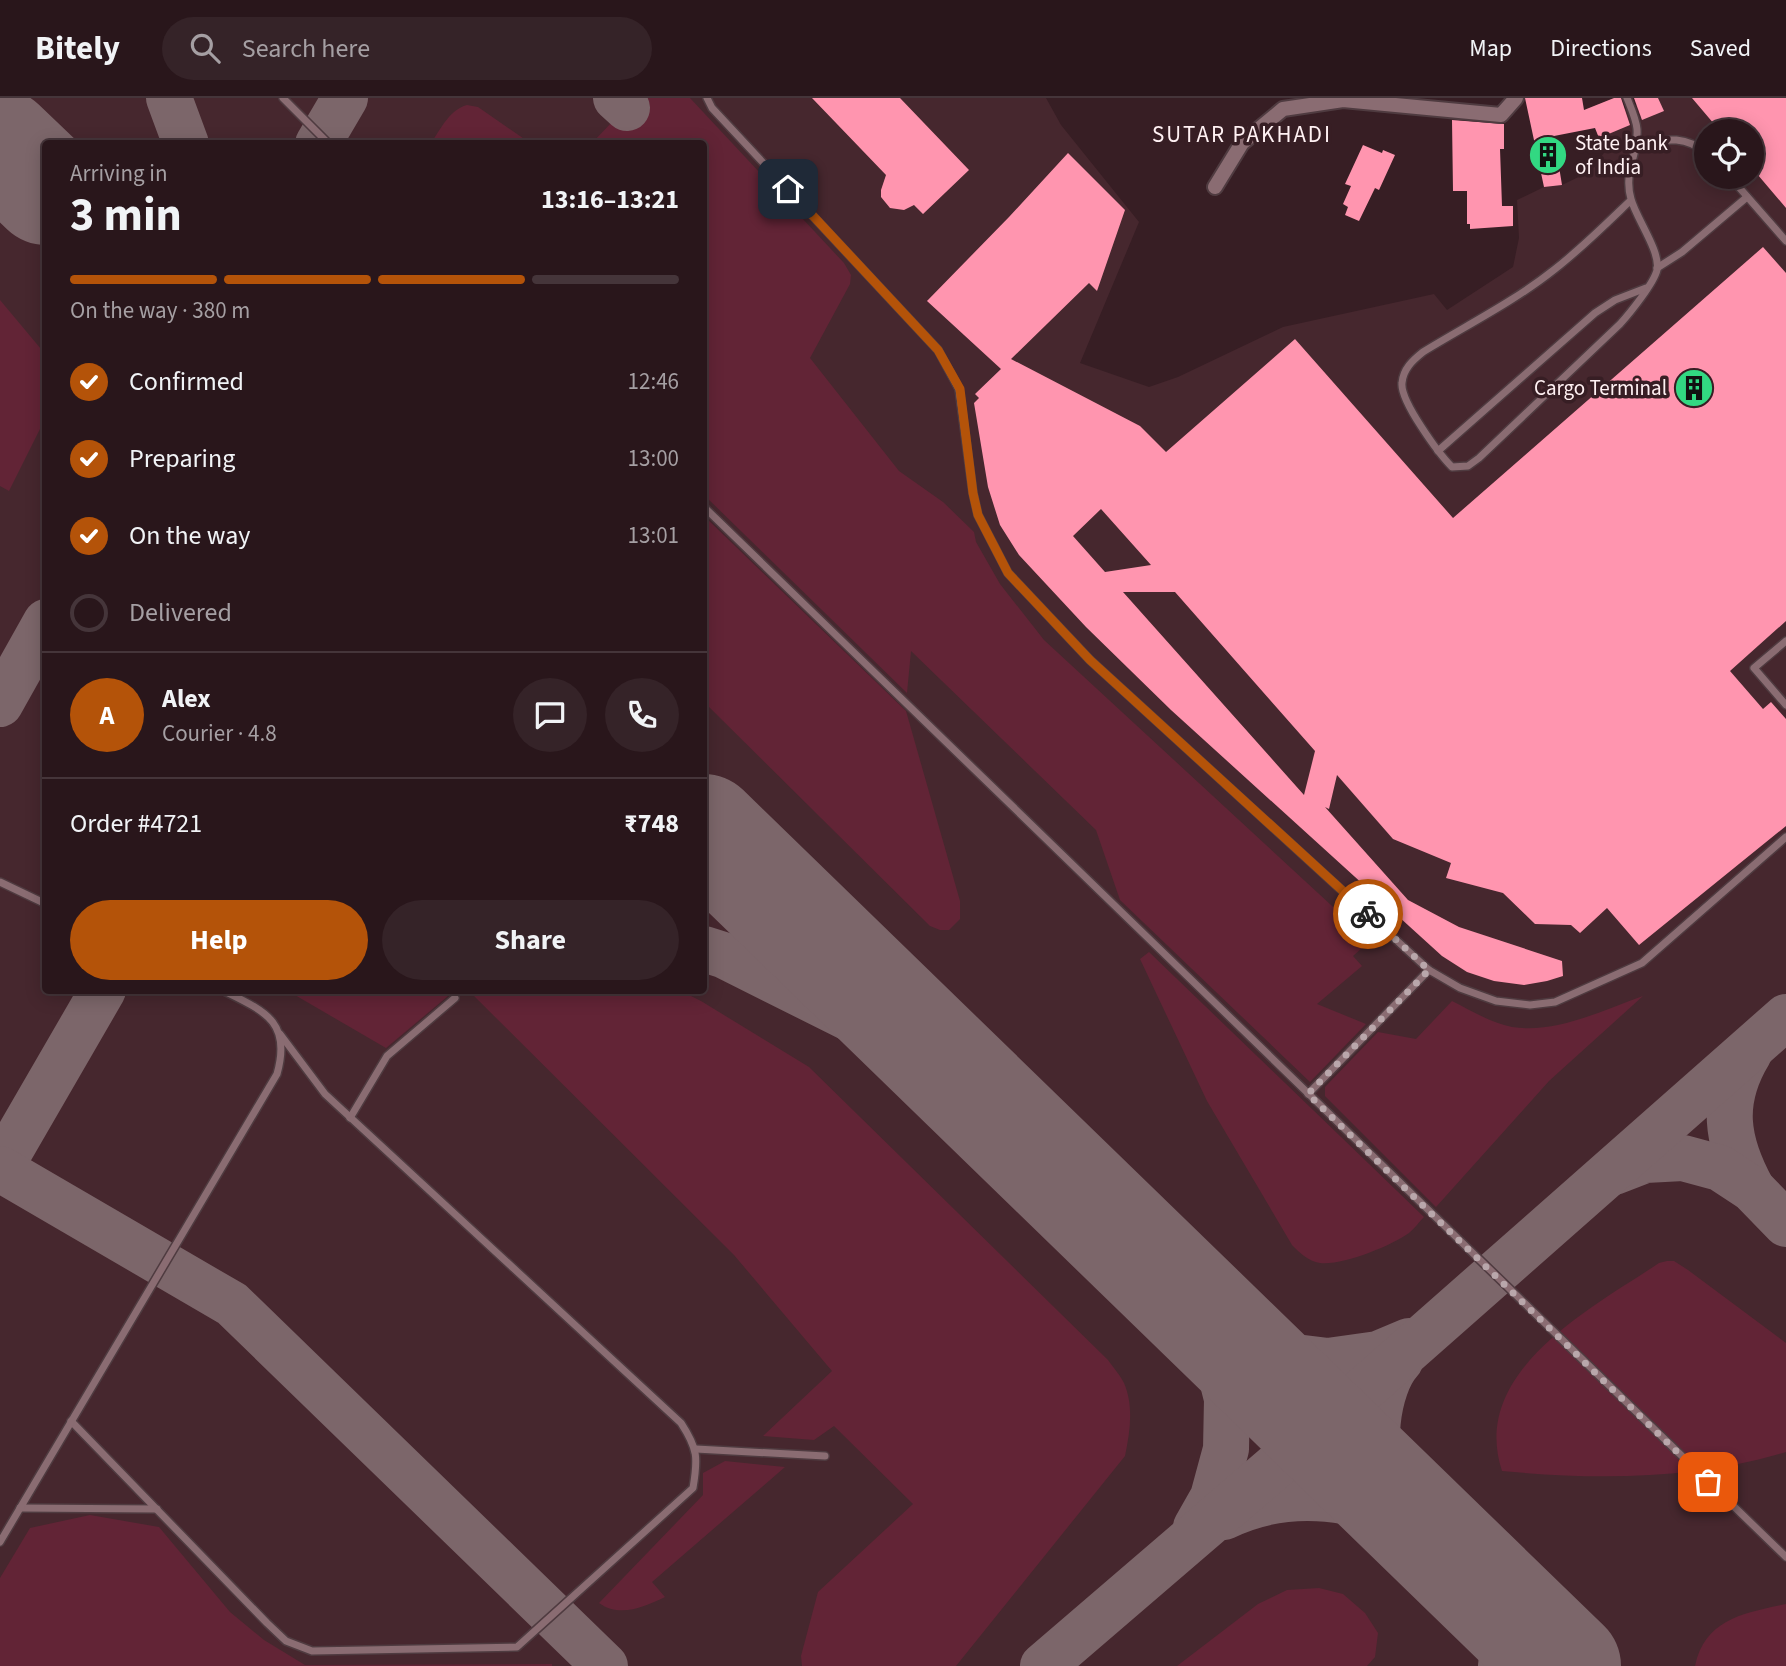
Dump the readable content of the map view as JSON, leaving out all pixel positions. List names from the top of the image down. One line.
{"districts":["SUTAR PAKHADI"],"places":{"building":["State bank of India","Cargo Terminal"]},"page":{"header":"Bitely","search":"Search here","nav":["Map","Directions","Saved"],"heading":["3 min","Arriving in","13:16–13:21"],"panel":["Alex","Courier · 4.8","Order #4721","₹748"],"bar":"On the way · 380 m","list":[["Confirmed","12:46"],["Preparing","13:00"],["On the way","13:01"],"Delivered"],"round":"A","buttons":["Help","Share"]}}
